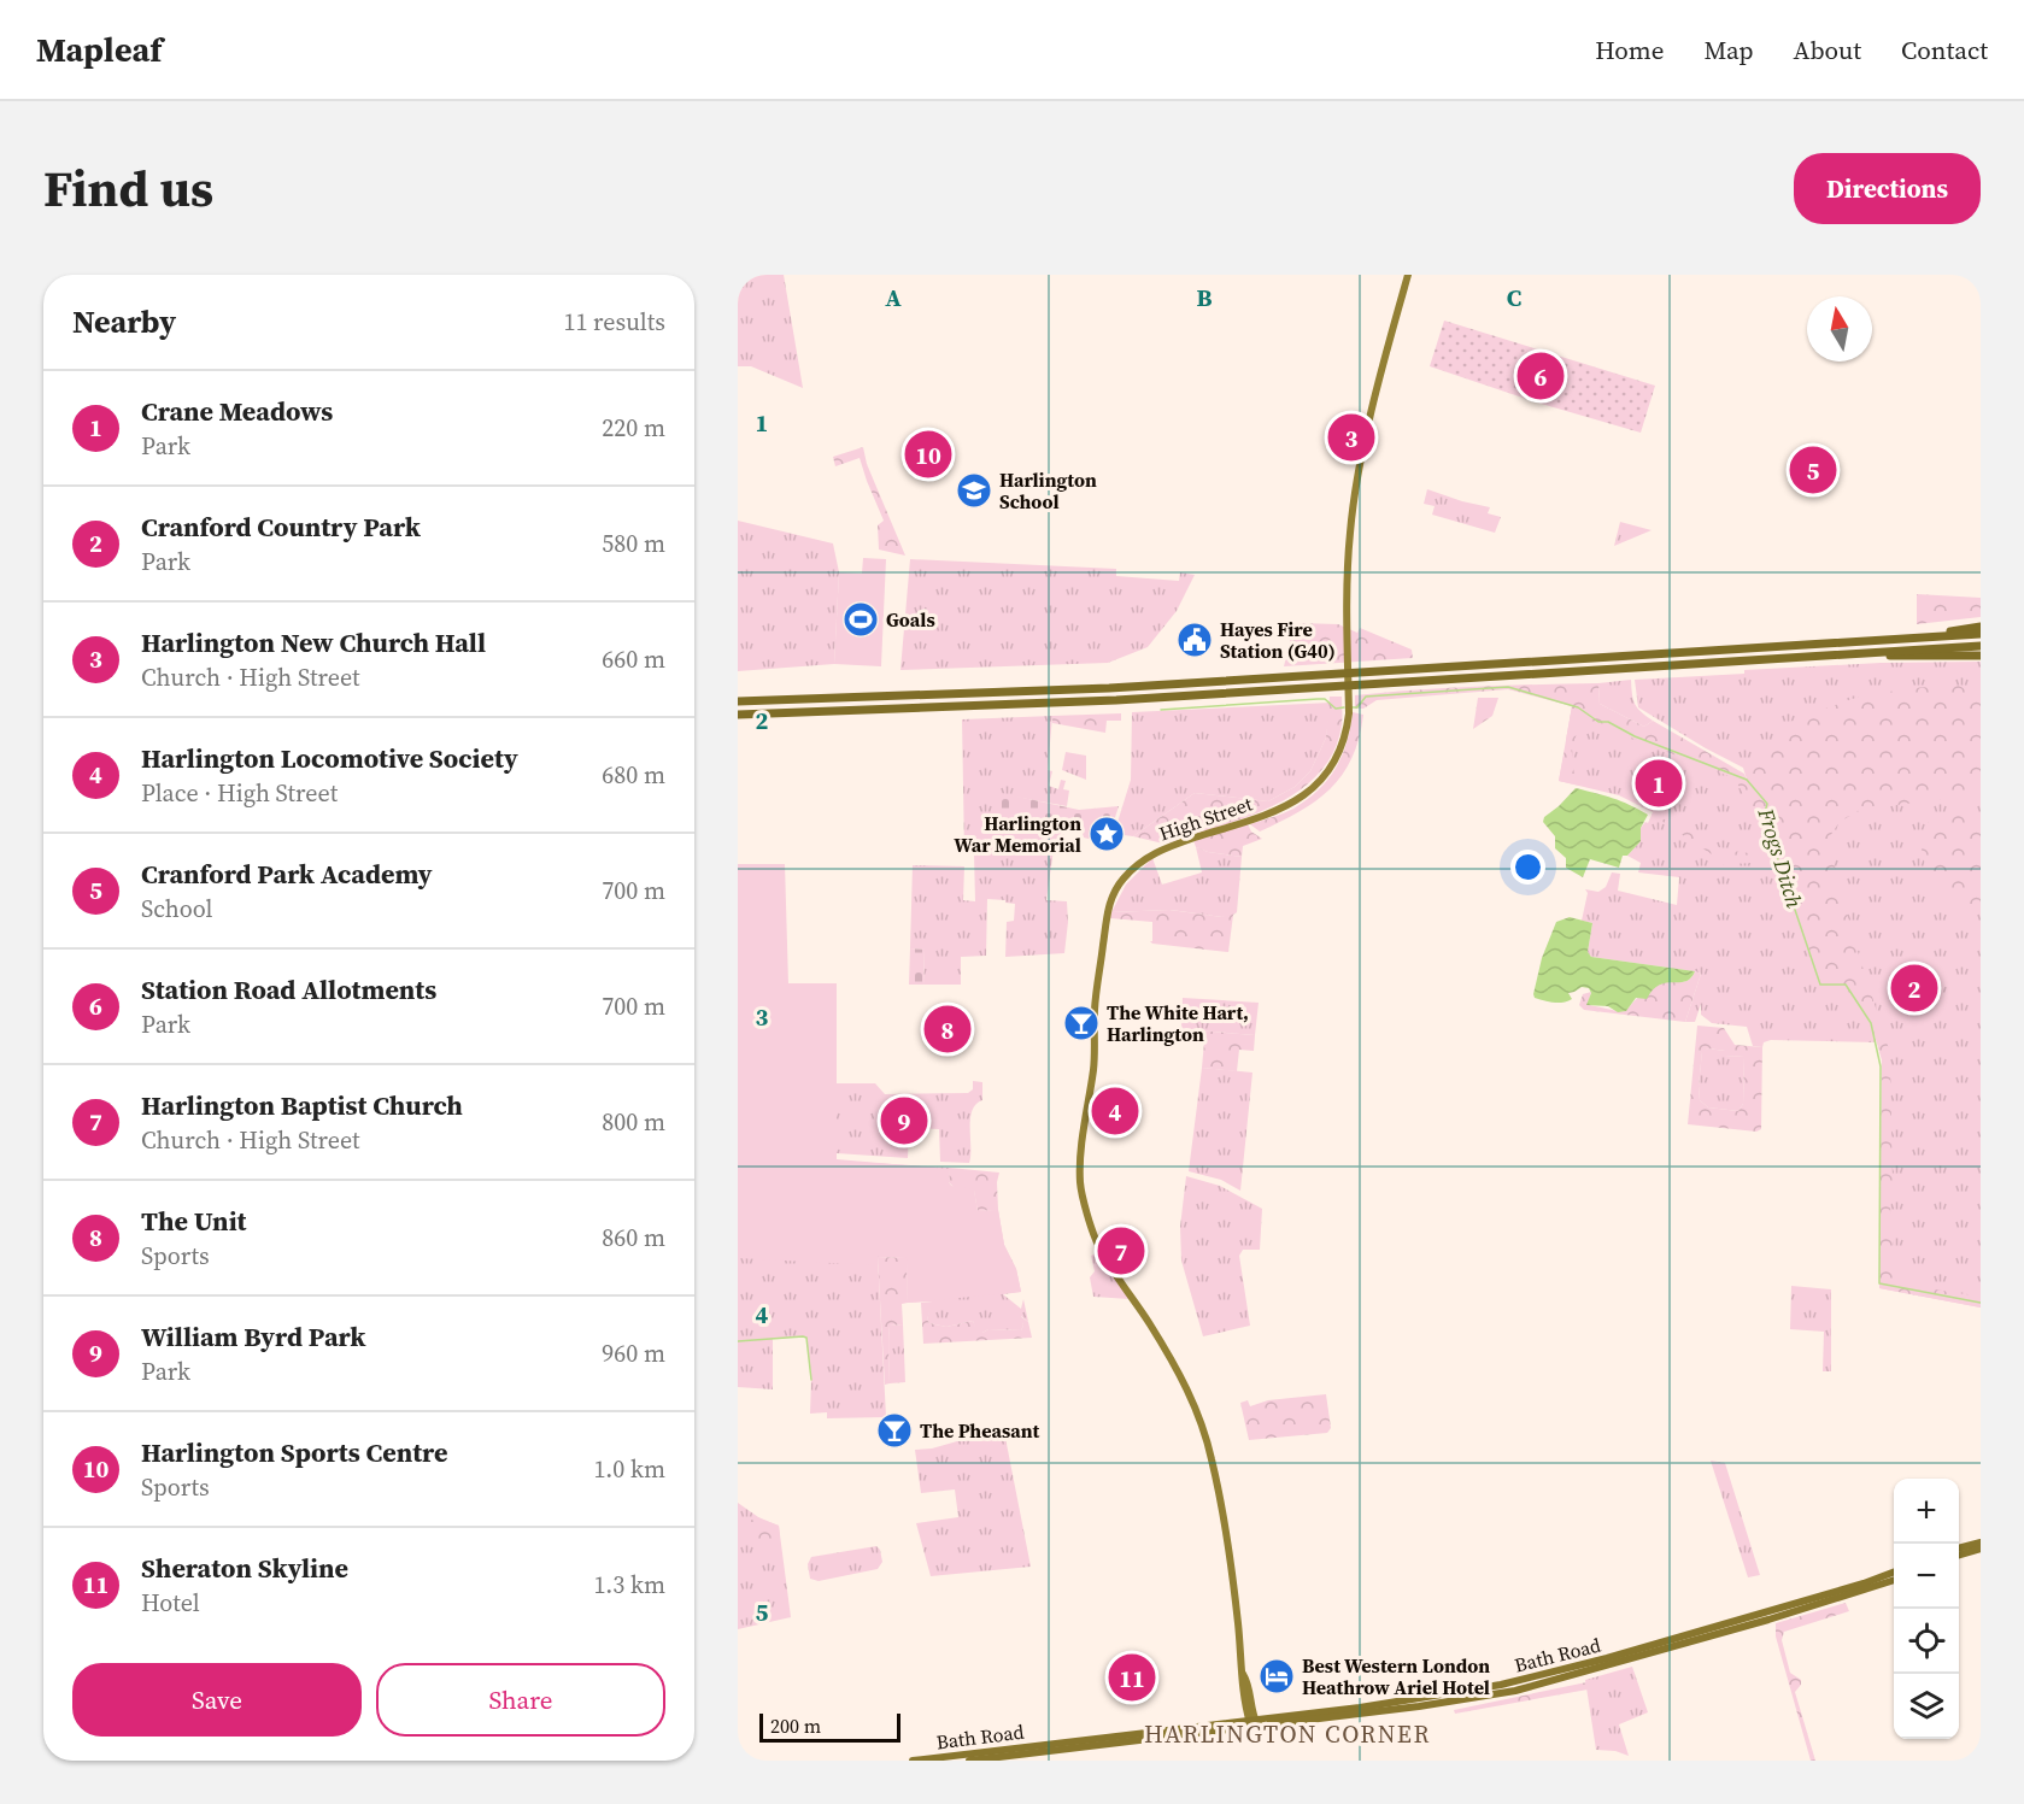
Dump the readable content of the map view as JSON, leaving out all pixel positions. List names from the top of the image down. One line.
{"streets":{"highway":["Bath Road"],"main road":["High Street"]},"districts":["HARLINGTON CORNER"],"water":["Frogs Ditch"],"places":{"school or university":["Harlington School"],"sports":["Goals"],"public building":["Hayes Fire Station (G40)"],"place":["Harlington War Memorial"],"bar":["The White Hart, Harlington","The Pheasant"],"hotel":["Best Western London Heathrow Ariel Hotel"]},"scale_bar":"200 m","north":"top","page":{"header":"Mapleaf","nav":["Home","Map","About","Contact"],"title":"Find us","buttons":["Directions",["Save","Share"]],"heading":["Nearby","11 results"],"pins":["6","3","10","5","1","2","8","4","9","7","11"],"list":[{"mark":"1","name":"Crane Meadows","note":"Park","value":"220 m"},{"mark":"2","name":"Cranford Country Park","note":"Park","value":"580 m"},{"mark":"3","name":"Harlington New Church Hall","note":"Church · High Street","value":"660 m"},{"mark":"4","name":"Harlington Locomotive Society","note":"Place · High Street","value":"680 m"},{"mark":"5","name":"Cranford Park Academy","note":"School","value":"700 m"},{"mark":"6","name":"Station Road Allotments","note":"Park","value":"700 m"},{"mark":"7","name":"Harlington Baptist Church","note":"Church · High Street","value":"800 m"},{"mark":"8","name":"The Unit","note":"Sports","value":"860 m"},{"mark":"9","name":"William Byrd Park","note":"Park","value":"960 m"},{"mark":"10","name":"Harlington Sports Centre","note":"Sports","value":"1.0 km"},{"mark":"11","name":"Sheraton Skyline","note":"Hotel","value":"1.3 km"}],"map_buttons":["+","−"],"scale":"200 m"},"grid":{"columns":["A","B","C"],"rows":["1","2","3","4","5"]}}
